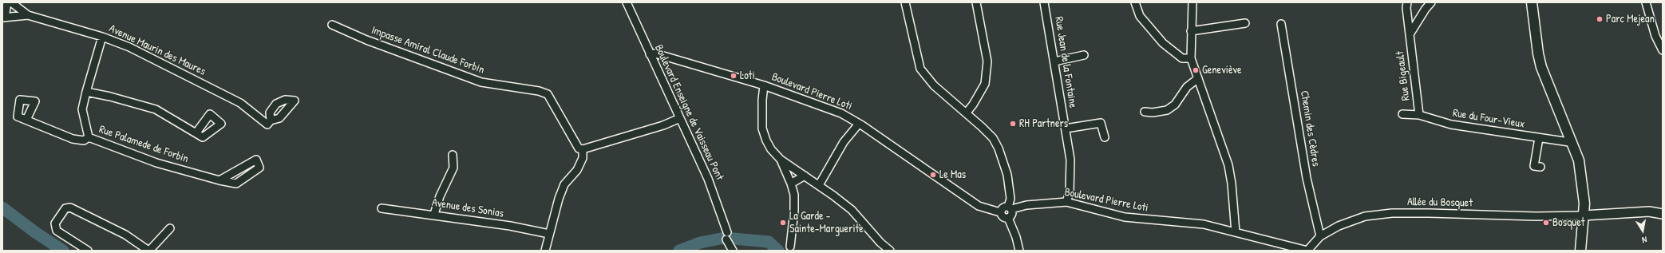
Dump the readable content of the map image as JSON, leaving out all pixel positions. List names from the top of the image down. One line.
{"streets":{"street":["Avenue Maurin des Maures","Impasse Amiral Claude Forbin","Rue Jean de la Fontaine","Rue Bigeault","Boulevard Pierre Loti","Boulevard Enseigne de Vaisseau Pont","Rue du Four-Vieux","Chemin des Cèdres","Rue Palamede de Forbin","Allée du Bosquet","Avenue des Sonias"]},"crossings":[["Rue Jean de la Fontaine","Boulevard Pierre Loti"],["Rue Bigeault","Rue du Four-Vieux"],["Boulevard Pierre Loti","Boulevard Enseigne de Vaisseau Pont"],["Boulevard Pierre Loti","Allée du Bosquet"],["Chemin des Cèdres","Allée du Bosquet"]],"places":["Parc Mejean","Geneviève","Loti","RH Partners","Le Mas","La Garde - Sainte-Marguerite","Bosquet"],"north":"bottom"}
